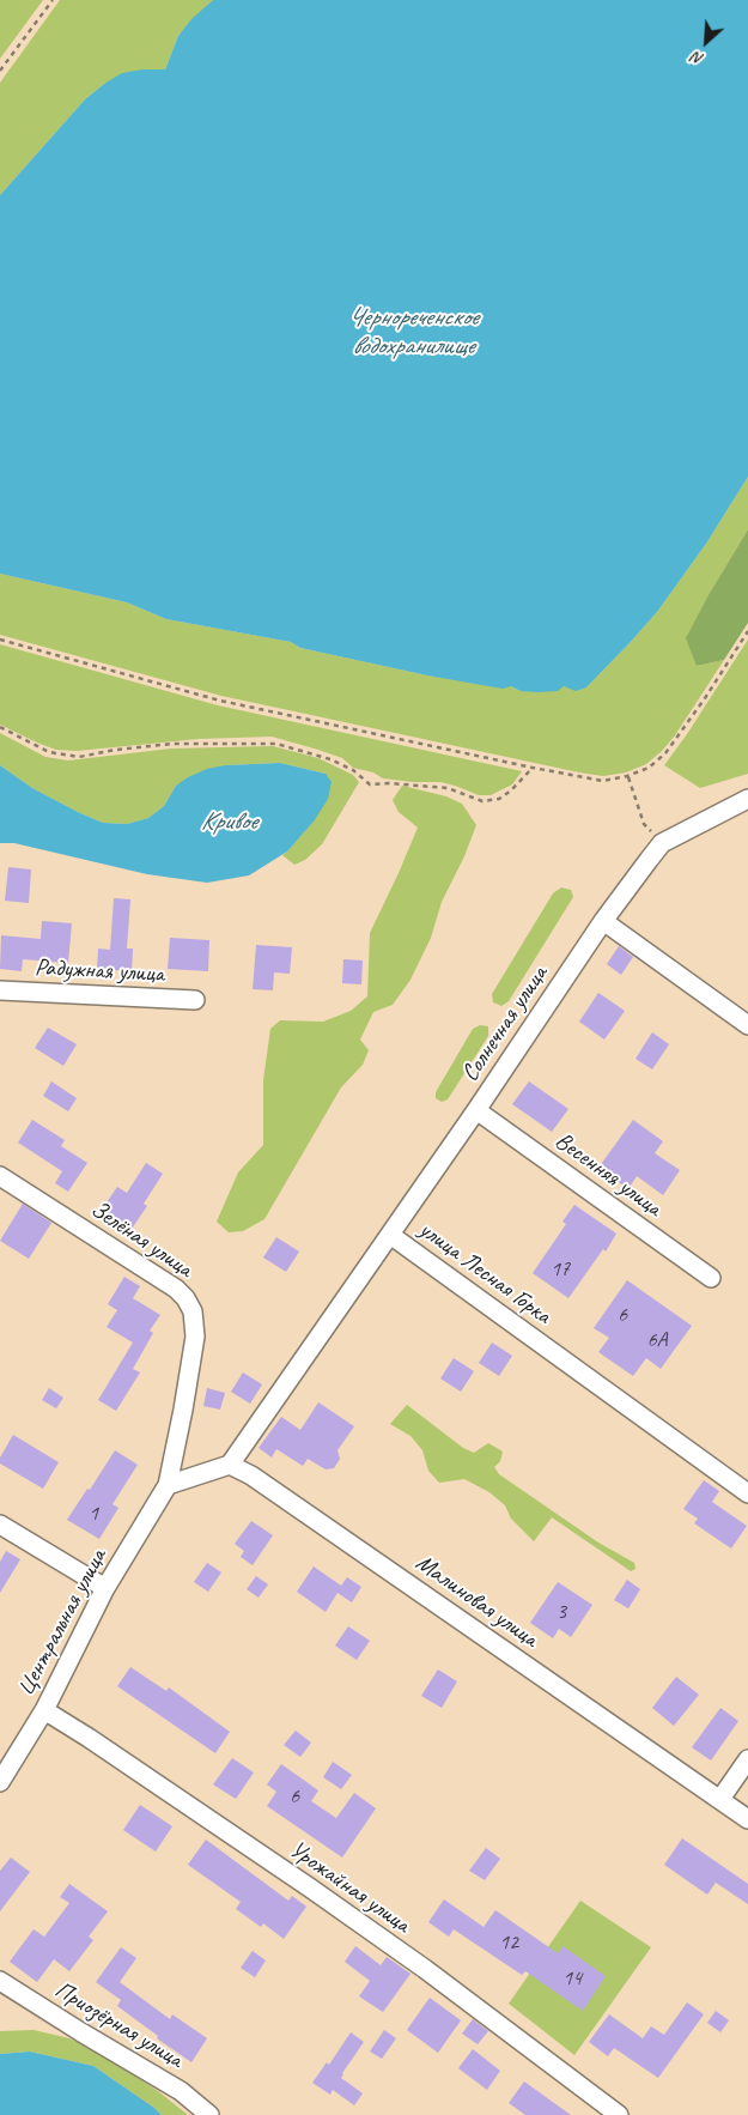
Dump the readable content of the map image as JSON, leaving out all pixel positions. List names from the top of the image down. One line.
{"streets":{"street":["Радужная улица","Солнечная улица","Весенняя улица","Зелёная улица","улица Лесная Горка","Малиновая улица","Центральная улица","Урожайная улица","Приозёрная улица"]},"crossings":[["Солнечная улица","Весенняя улица"],["Солнечная улица","улица Лесная Горка"],["Зелёная улица","Центральная улица"],["улица Лесная Горка","Малиновая улица"],["Центральная улица","Урожайная улица"]],"water":["Чернореченское водохранилище","Кривое"],"house_numbers":["17","6","6А","1","3","6","12","14"],"north":"bottom left"}
